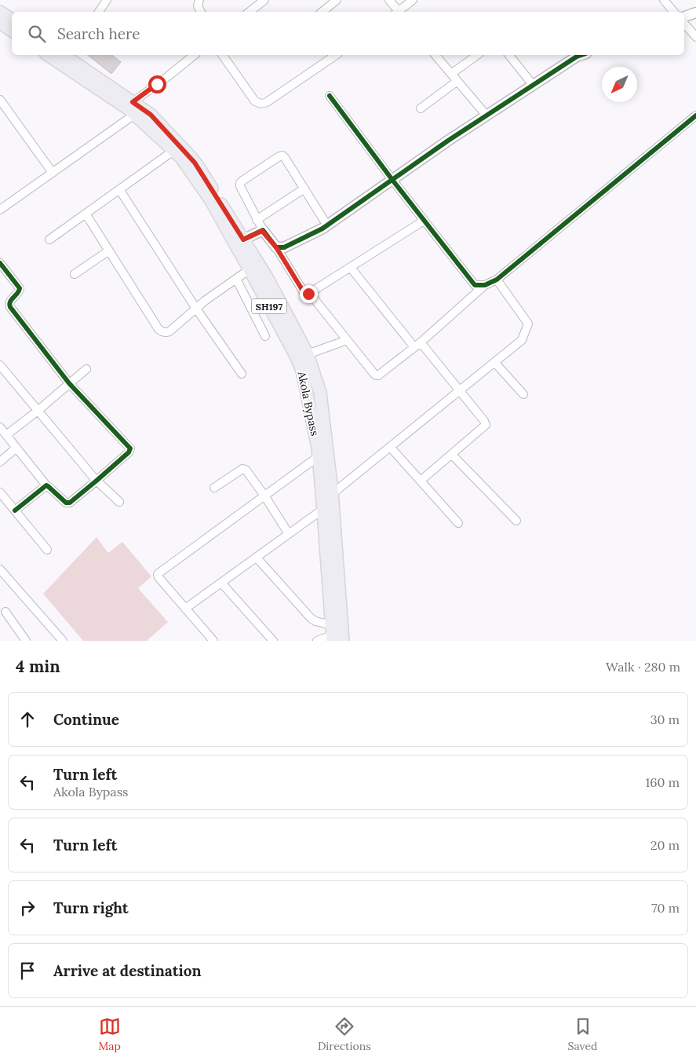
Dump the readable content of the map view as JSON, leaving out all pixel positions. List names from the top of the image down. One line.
{"streets":{"main road":["SH197","Akola Bypass"]},"north":"bottom left","page":{"search":"Search here","heading":["4 min","Walk · 280 m"],"list":[["Continue","30 m"],["Turn left","Akola Bypass","160 m"],["Turn left","20 m"],["Turn right","70 m"],"Arrive at destination"],"nav":["Map","Directions","Saved"]}}
